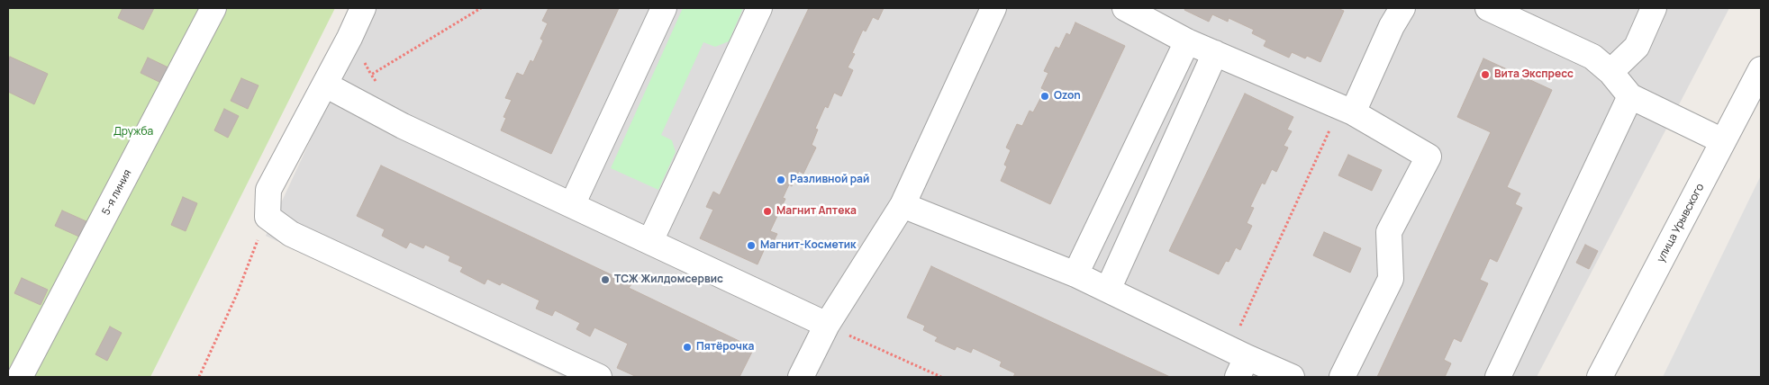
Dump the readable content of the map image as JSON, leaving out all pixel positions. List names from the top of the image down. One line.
{"streets":{"street":["5-я линия","улица Урывского"]},"parks":["Дружба"],"places":["Вита Экспресс","Ozon","Разливной рай","Магнит Аптека","Магнит-Косметик","ТСЖ Жилдомсервис","Пятёрочка"]}
